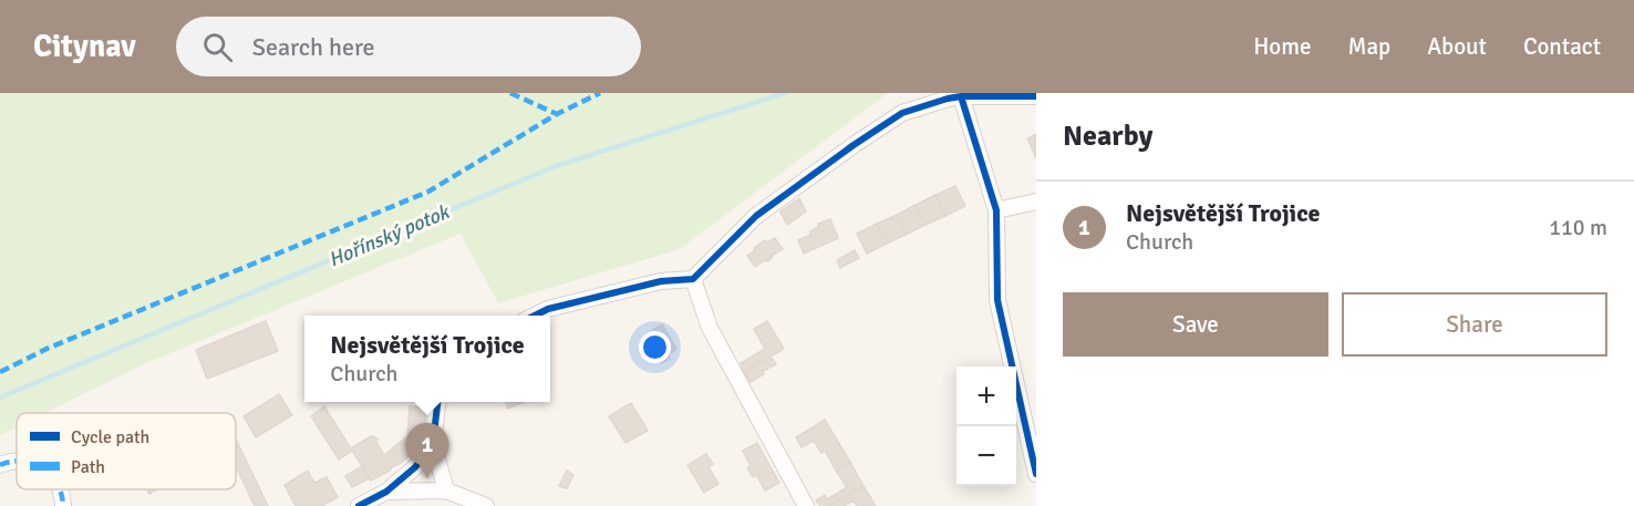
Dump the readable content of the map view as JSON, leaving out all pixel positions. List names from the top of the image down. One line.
{"water":["Hořínský potok"],"legend":["Cycle path","Path"],"page":{"header":"Citynav","search":"Search here","nav":["Home","Map","About","Contact"],"heading":"Nearby","list":[{"mark":"1","name":"Nejsvětější Trojice","note":"Church","value":"110 m"}],"buttons":["Save","Share"],"popup":["Nejsvětější Trojice","Church"],"map_buttons":["+","−"],"pins":"1"}}
